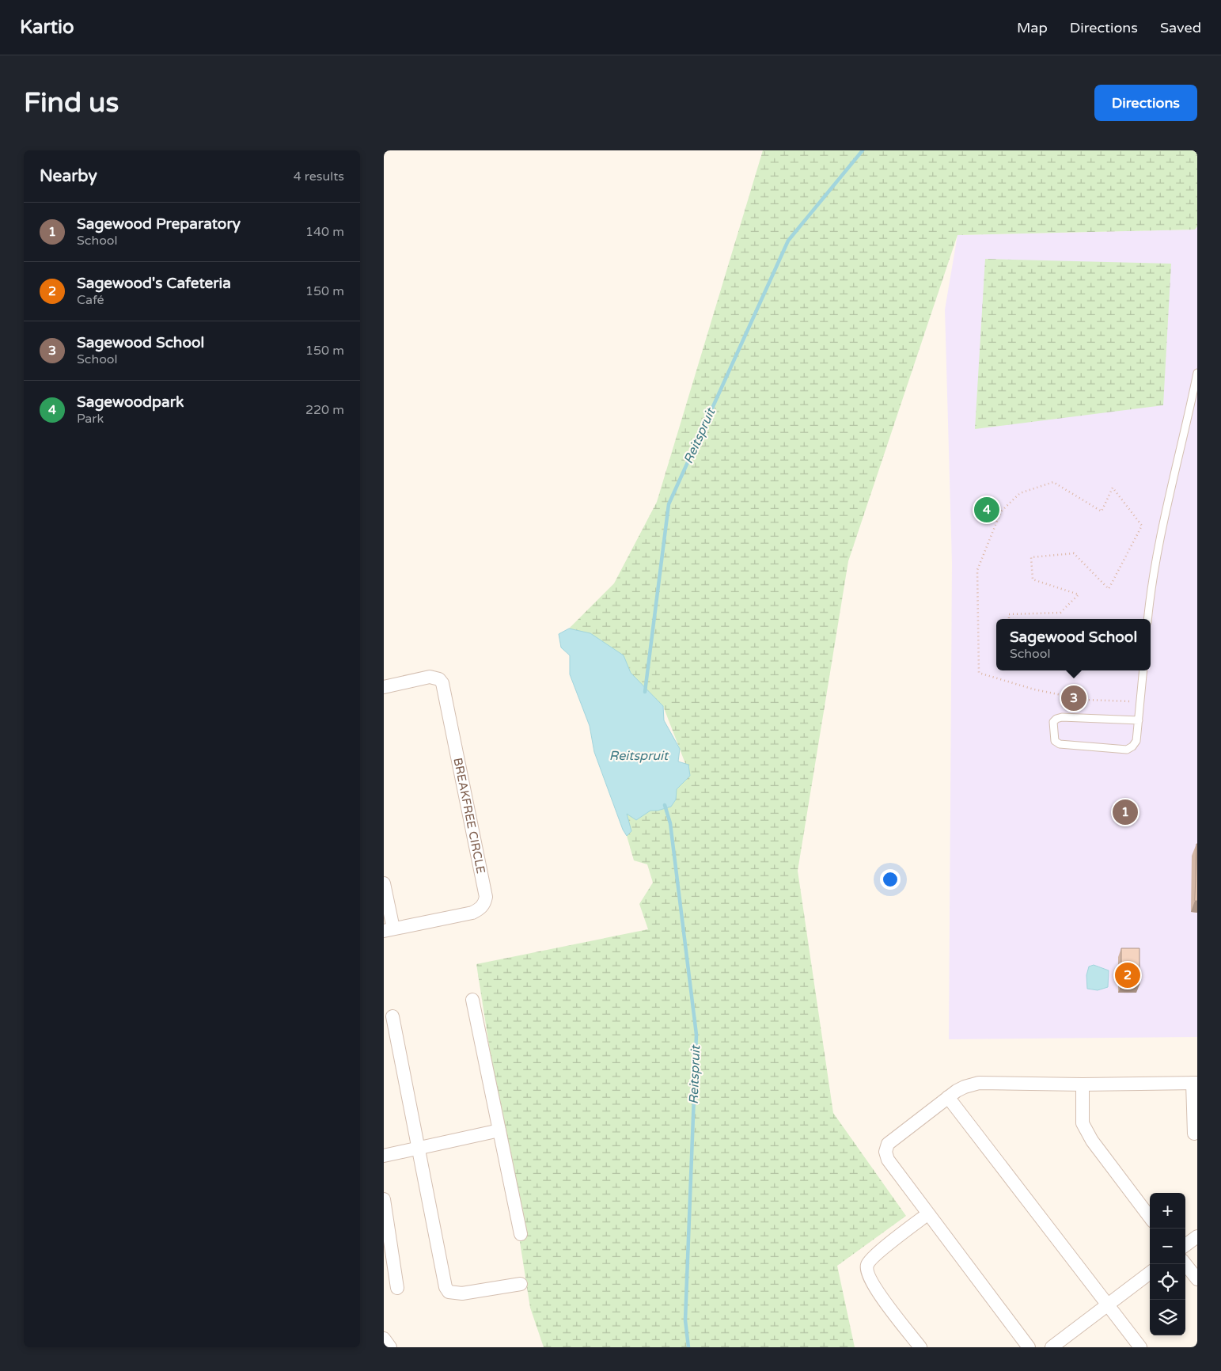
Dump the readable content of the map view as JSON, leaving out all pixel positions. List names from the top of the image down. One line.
{"streets":{"street":["BREAKFREE CIRCLE"]},"water":["Reitspruit"],"page":{"header":"Kartio","nav":["Map","Directions","Saved"],"buttons":"Directions","title":"Find us","heading":["Nearby","4 results"],"list":[{"mark":"1","name":"Sagewood Preparatory","note":"School","value":"140 m"},{"mark":"2","name":"Sagewood's Cafeteria","note":"Café","value":"150 m"},{"mark":"3","name":"Sagewood School","note":"School","value":"150 m"},{"mark":"4","name":"Sagewoodpark","note":"Park","value":"220 m"}],"pins":["4","3","1","2"],"popup":["Sagewood School","School"],"map_buttons":["+","−"]}}
